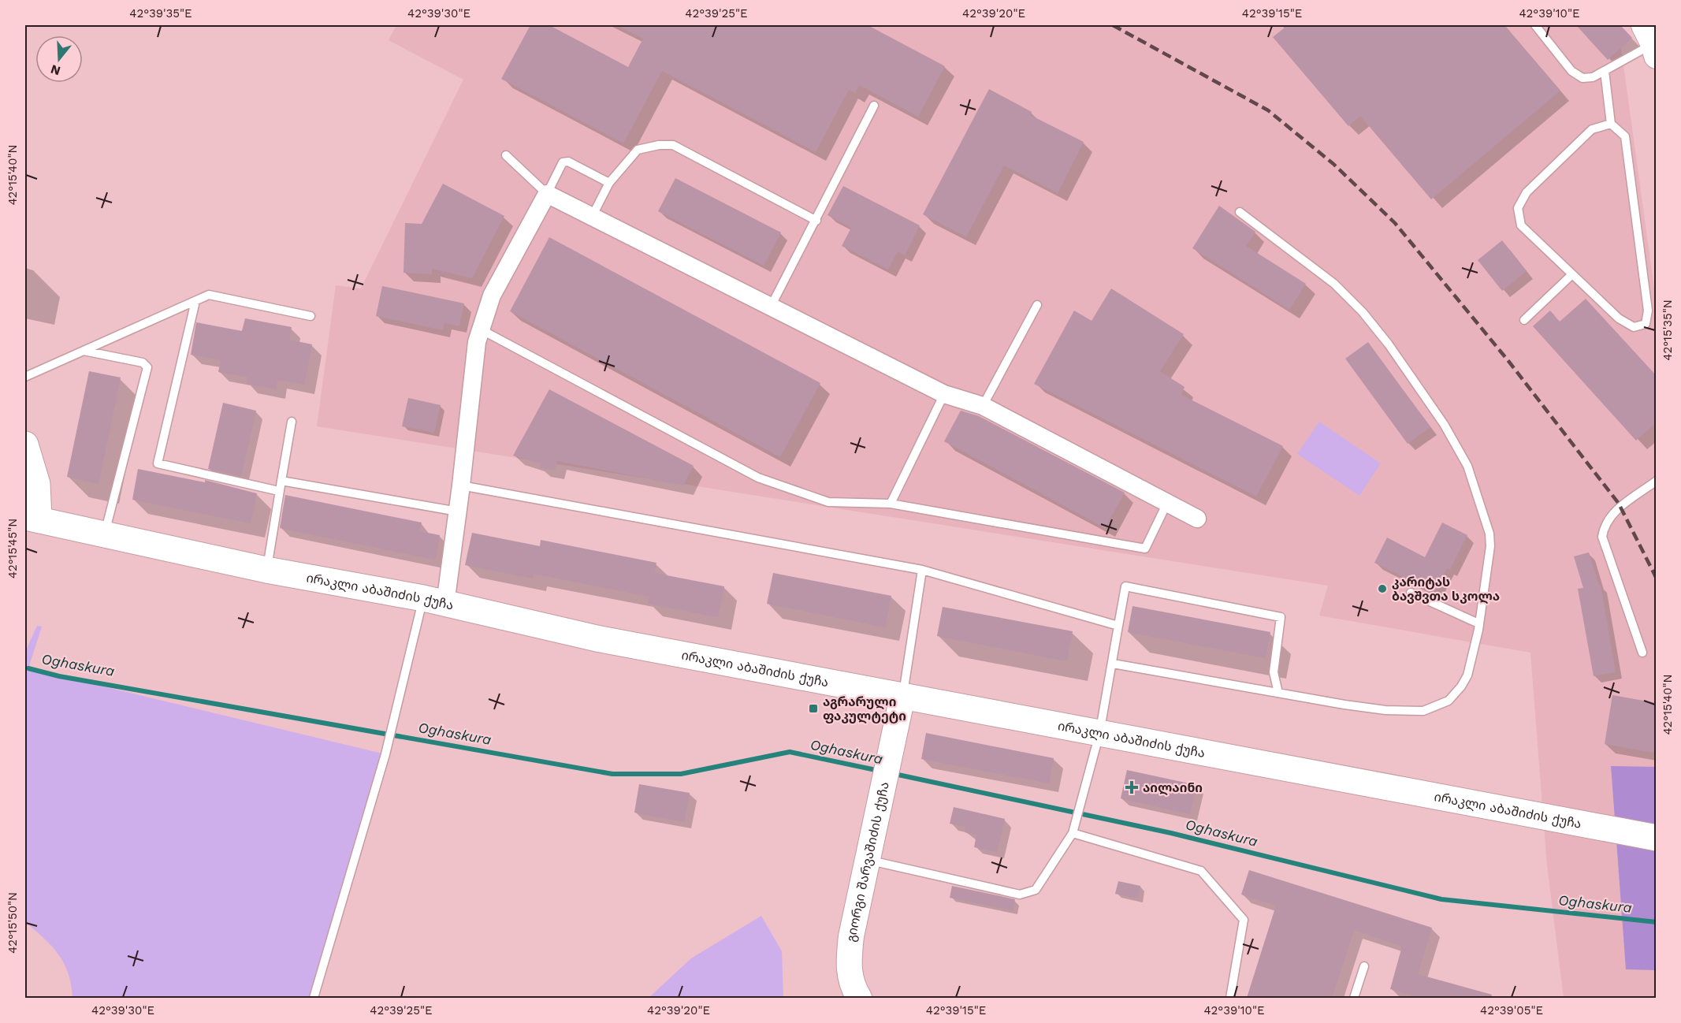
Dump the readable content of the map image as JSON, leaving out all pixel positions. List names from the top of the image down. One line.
{"streets":{"main road":["ირაკლი აბაშიძის ქუჩა"],"street":["გიორგი შარვაშიძის ქუჩა"]},"crossings":[["ირაკლი აბაშიძის ქუჩა","გიორგი შარვაშიძის ქუჩა"]],"water":["Oghaskura"],"places":{"other":["კარიტას ბავშვთა სკოლა"],"transit":["აგრარული ფაკულტეტი"],"health":["აილაინი"]},"north":"bottom","coordinates":["42°39'35\"E","42°39'30\"E","42°39'25\"E","42°39'20\"E","42°39'15\"E","42°39'10\"E","42°15'40\"N","42°15'35\"N","42°15'45\"N","42°15'50\"N","42°39'05\"E"]}
